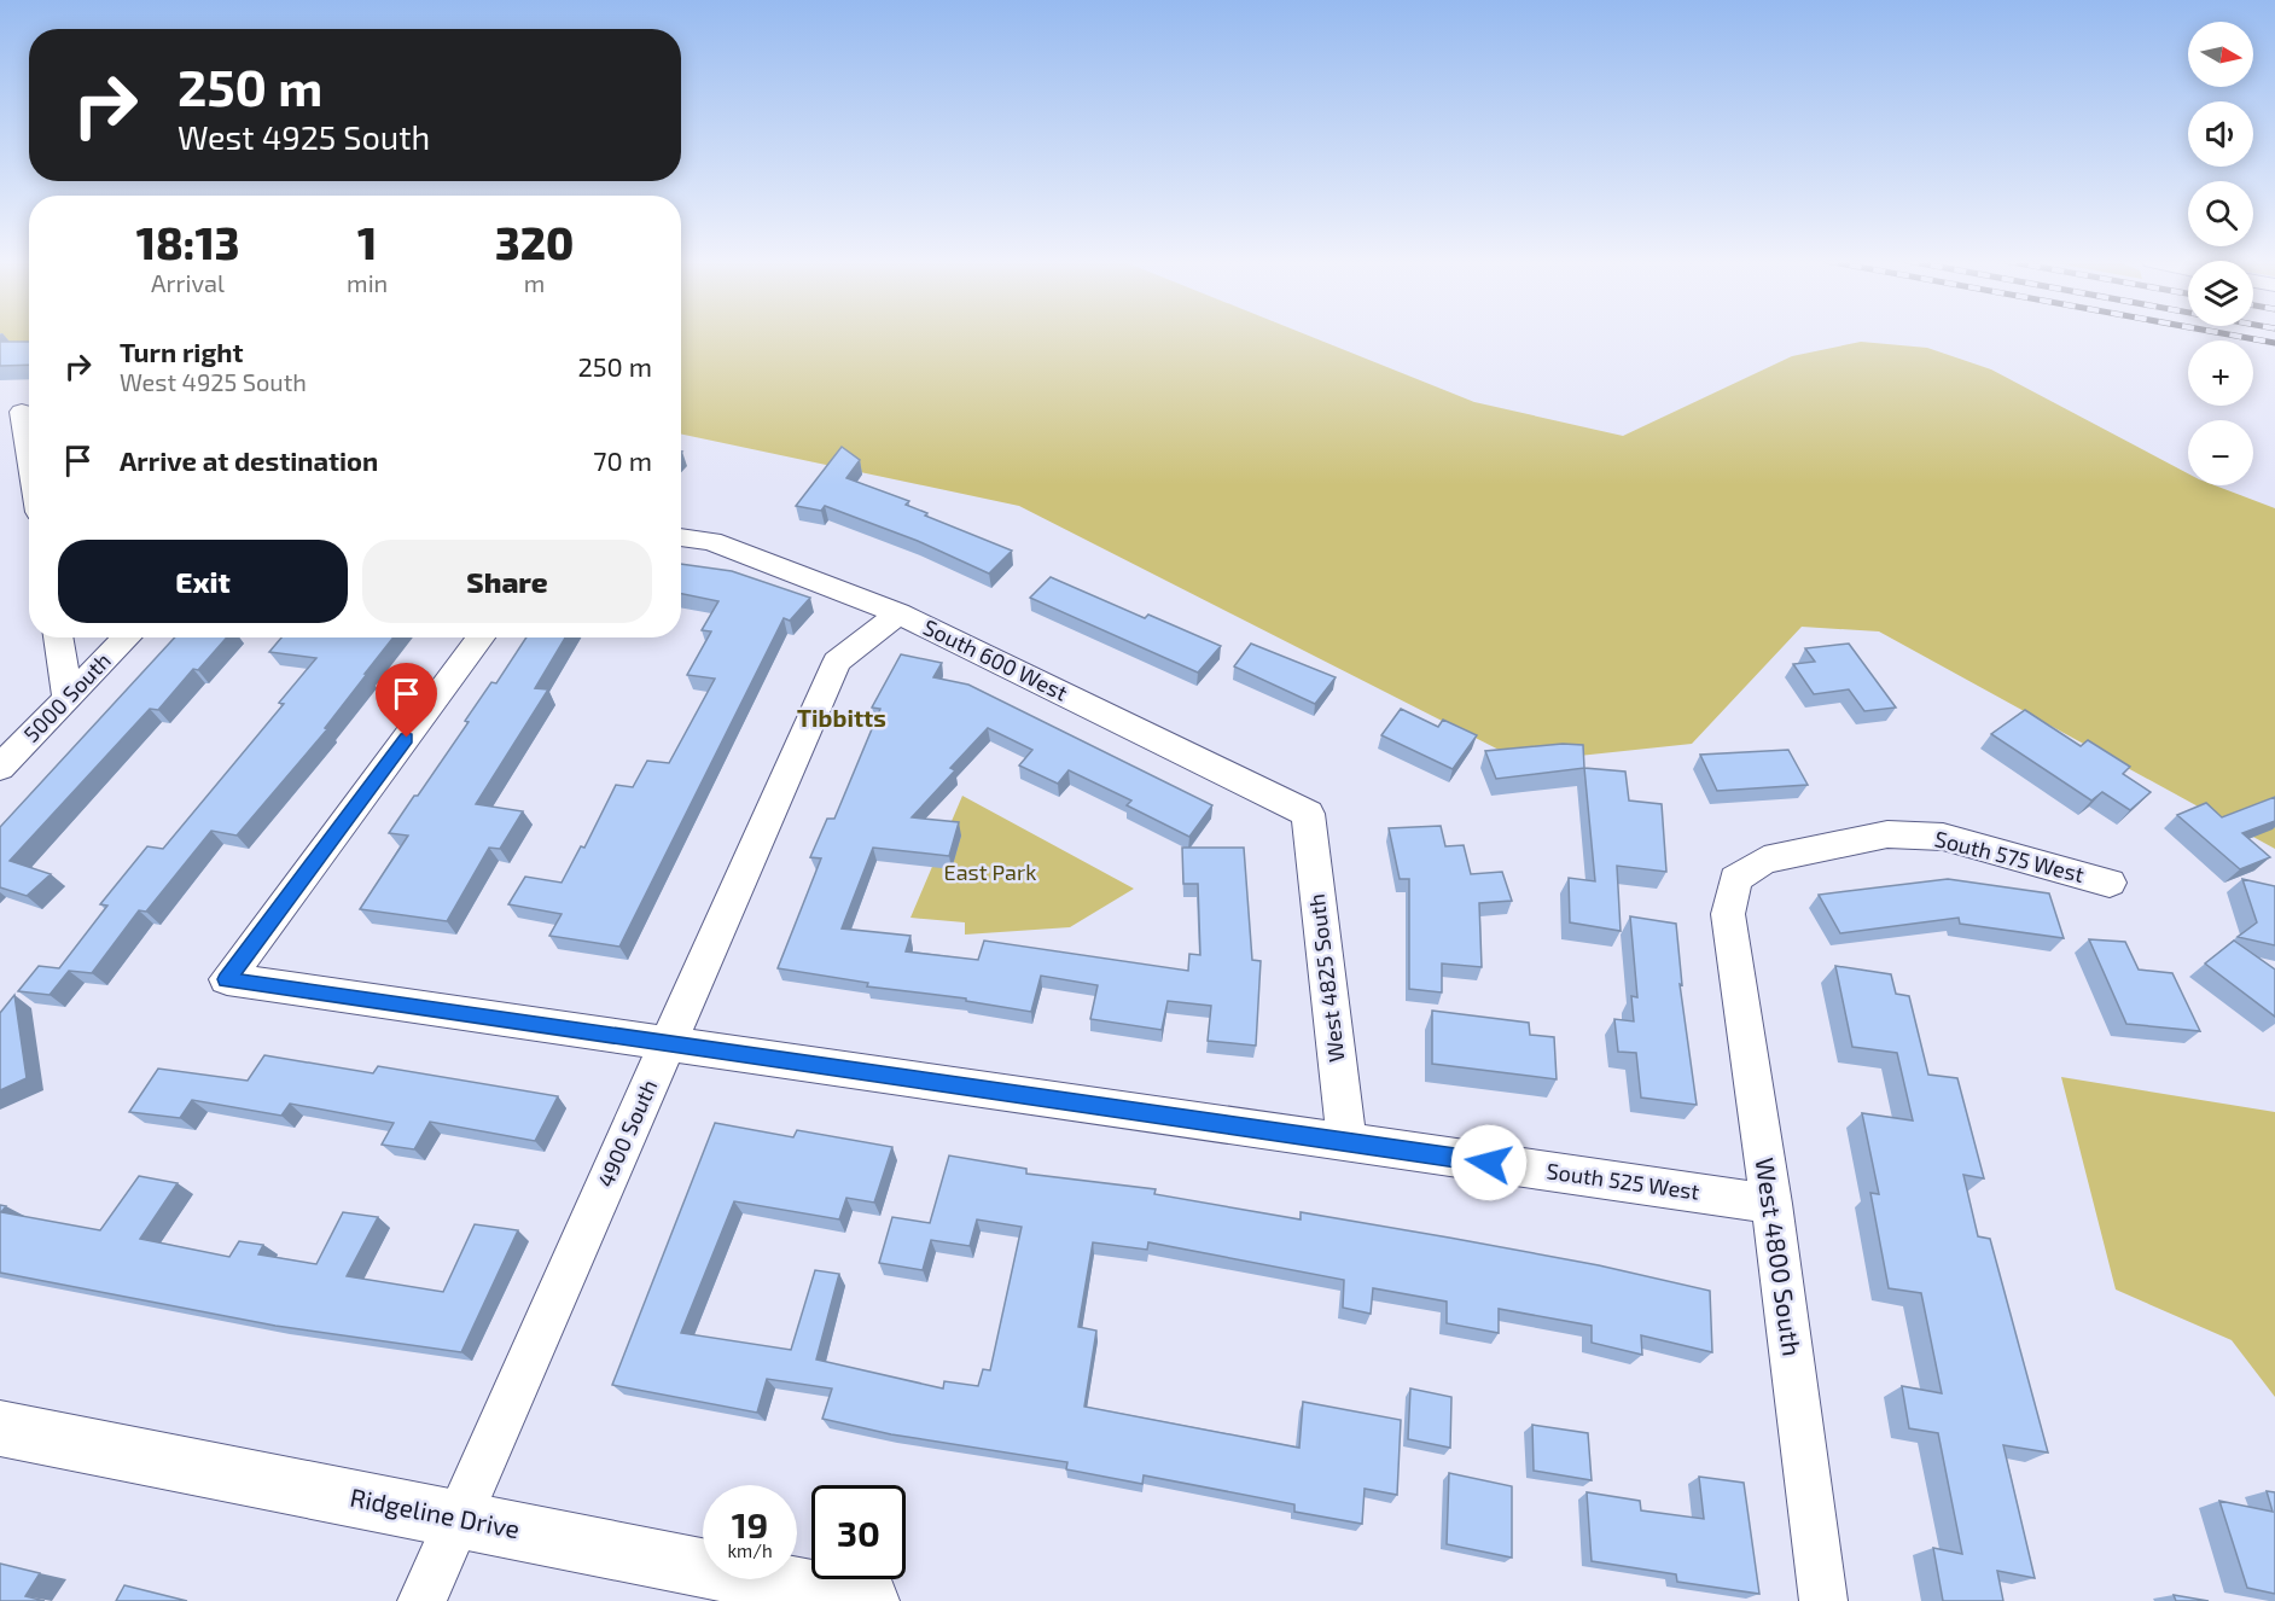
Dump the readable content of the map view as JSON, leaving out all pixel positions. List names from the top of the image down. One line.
{"streets":{"street":["South 600 West","5000 South","South 575 West","West 4825 South","4900 South","South 525 West","West 4800 South","Ridgeline Drive"]},"crossings":[["South 600 West","West 4825 South"],["South 600 West","4900 South"],["South 575 West","West 4800 South"],["West 4825 South","South 525 West"],["4900 South","South 525 West"],["4900 South","Ridgeline Drive"],["South 525 West","West 4800 South"]],"districts":["Tibbitts"],"parks":["East Park"],"north":"right","page":{"map_buttons":["+","−"],"turn":["250 m","West 4925 South"],"eta":["18:13","Arrival","1","min","320","m"],"list":[{"name":"Turn right","note":"West 4925 South","value":"250 m"},{"name":"Arrive at destination","value":"70 m"}],"buttons":["Exit","Share"],"speed":"19 km/h","limit":"30"}}
